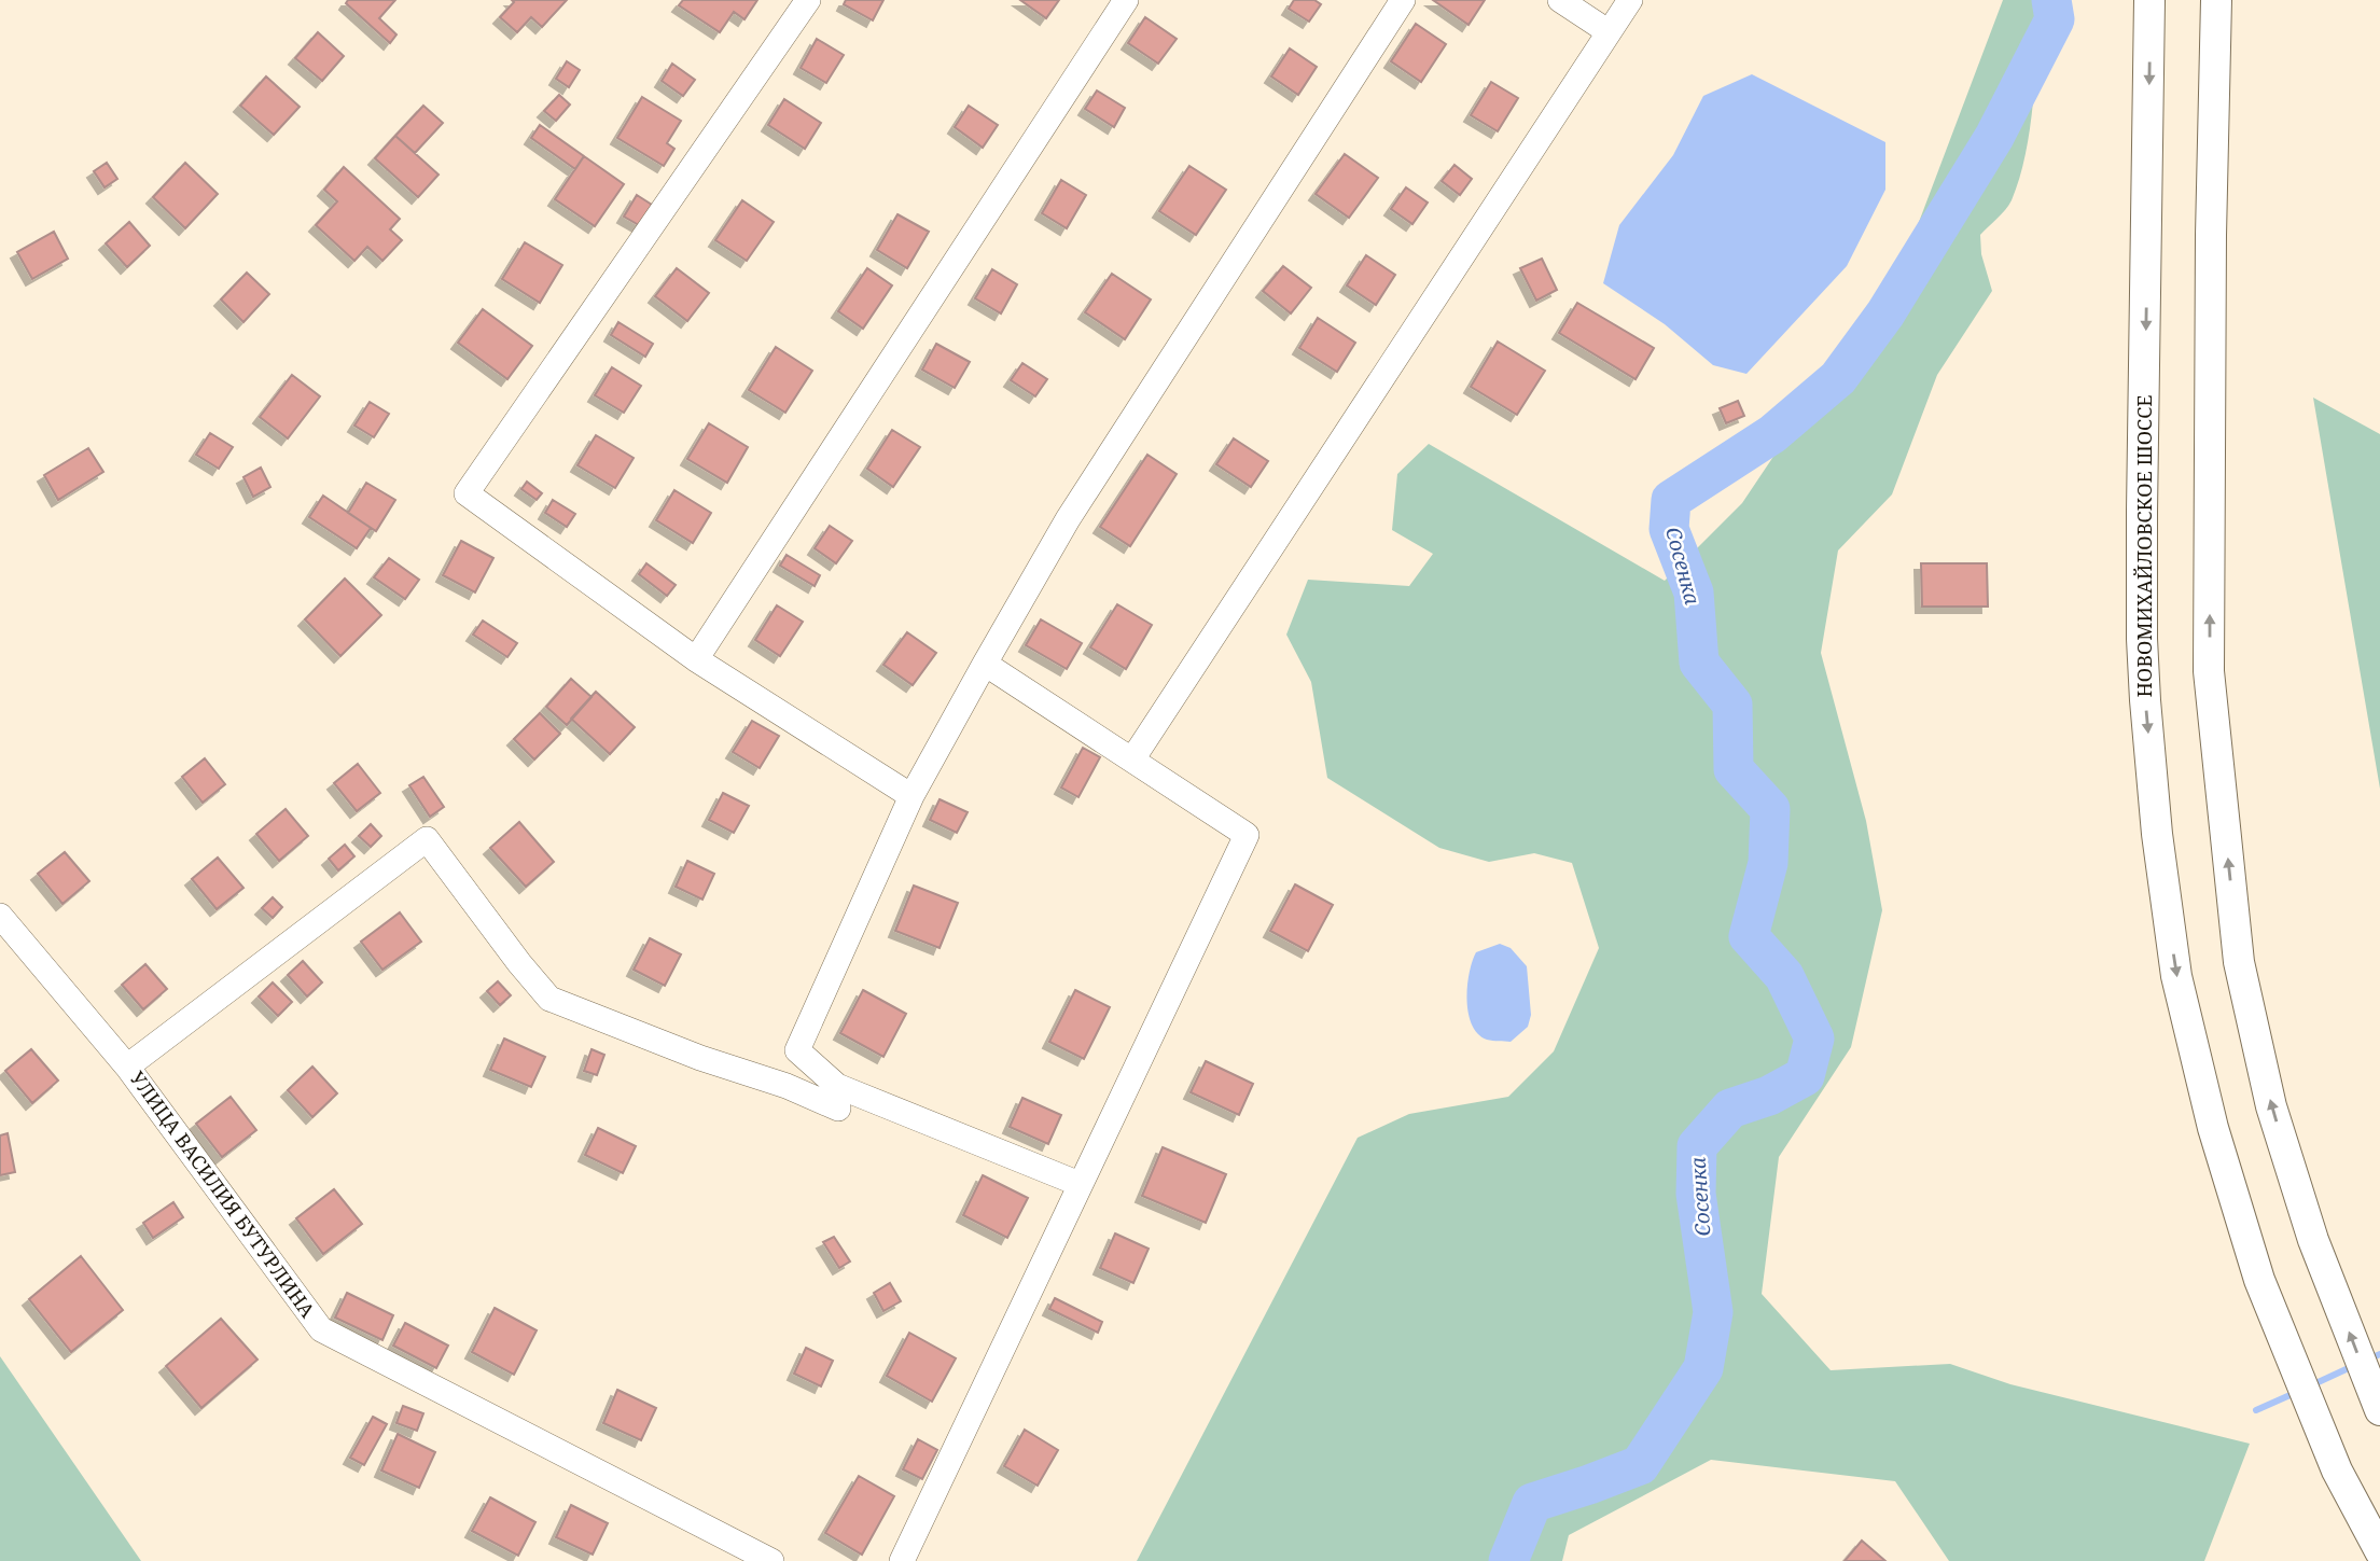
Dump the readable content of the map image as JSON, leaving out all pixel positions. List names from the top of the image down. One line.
{"streets":{"main road":["НОВОМИХАЙЛОВСКОЕ ШОССЕ"],"street":["УЛИЦА ВАСИЛИЯ БУТУРЛИНА"]},"water":["Сосенка"]}
